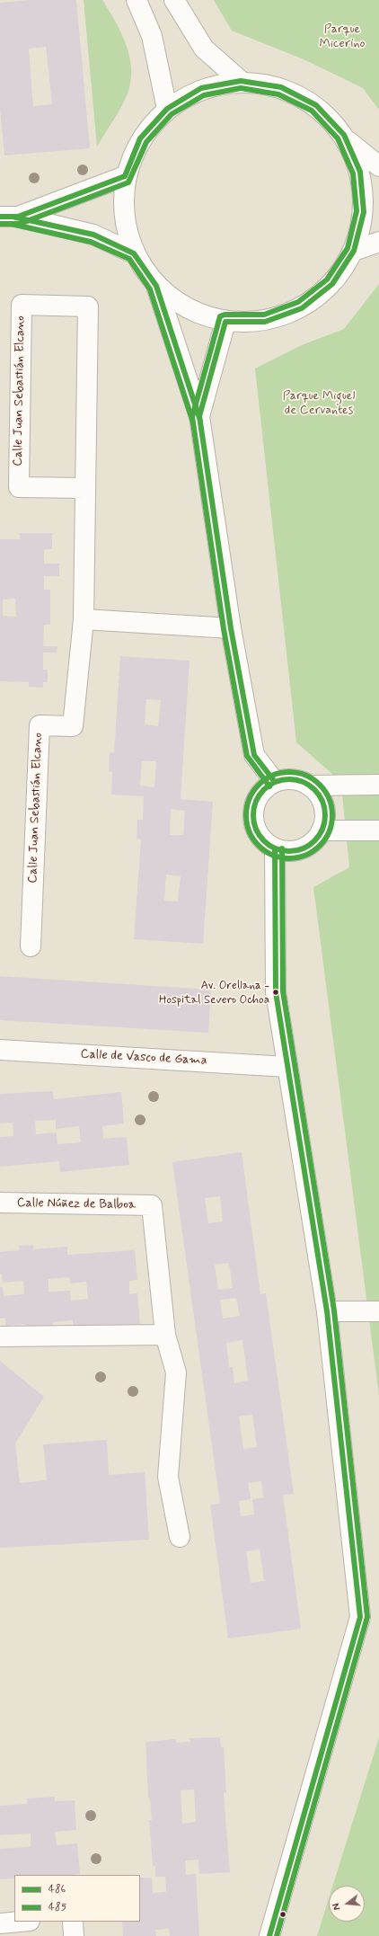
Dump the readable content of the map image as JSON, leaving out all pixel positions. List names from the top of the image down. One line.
{"streets":{"main road":["Calle Juan Sebastián Elcano","Calle de Vasco de Gama","Calle Núñez de Balboa"]},"parks":["Parque Micerino","Parque Miguel de Cervantes"],"places":["Av. Orellana - Hospital Severo Ochoa"],"lines":["transit line 486","transit line 485"],"legend":["486","485"],"north":"left"}
